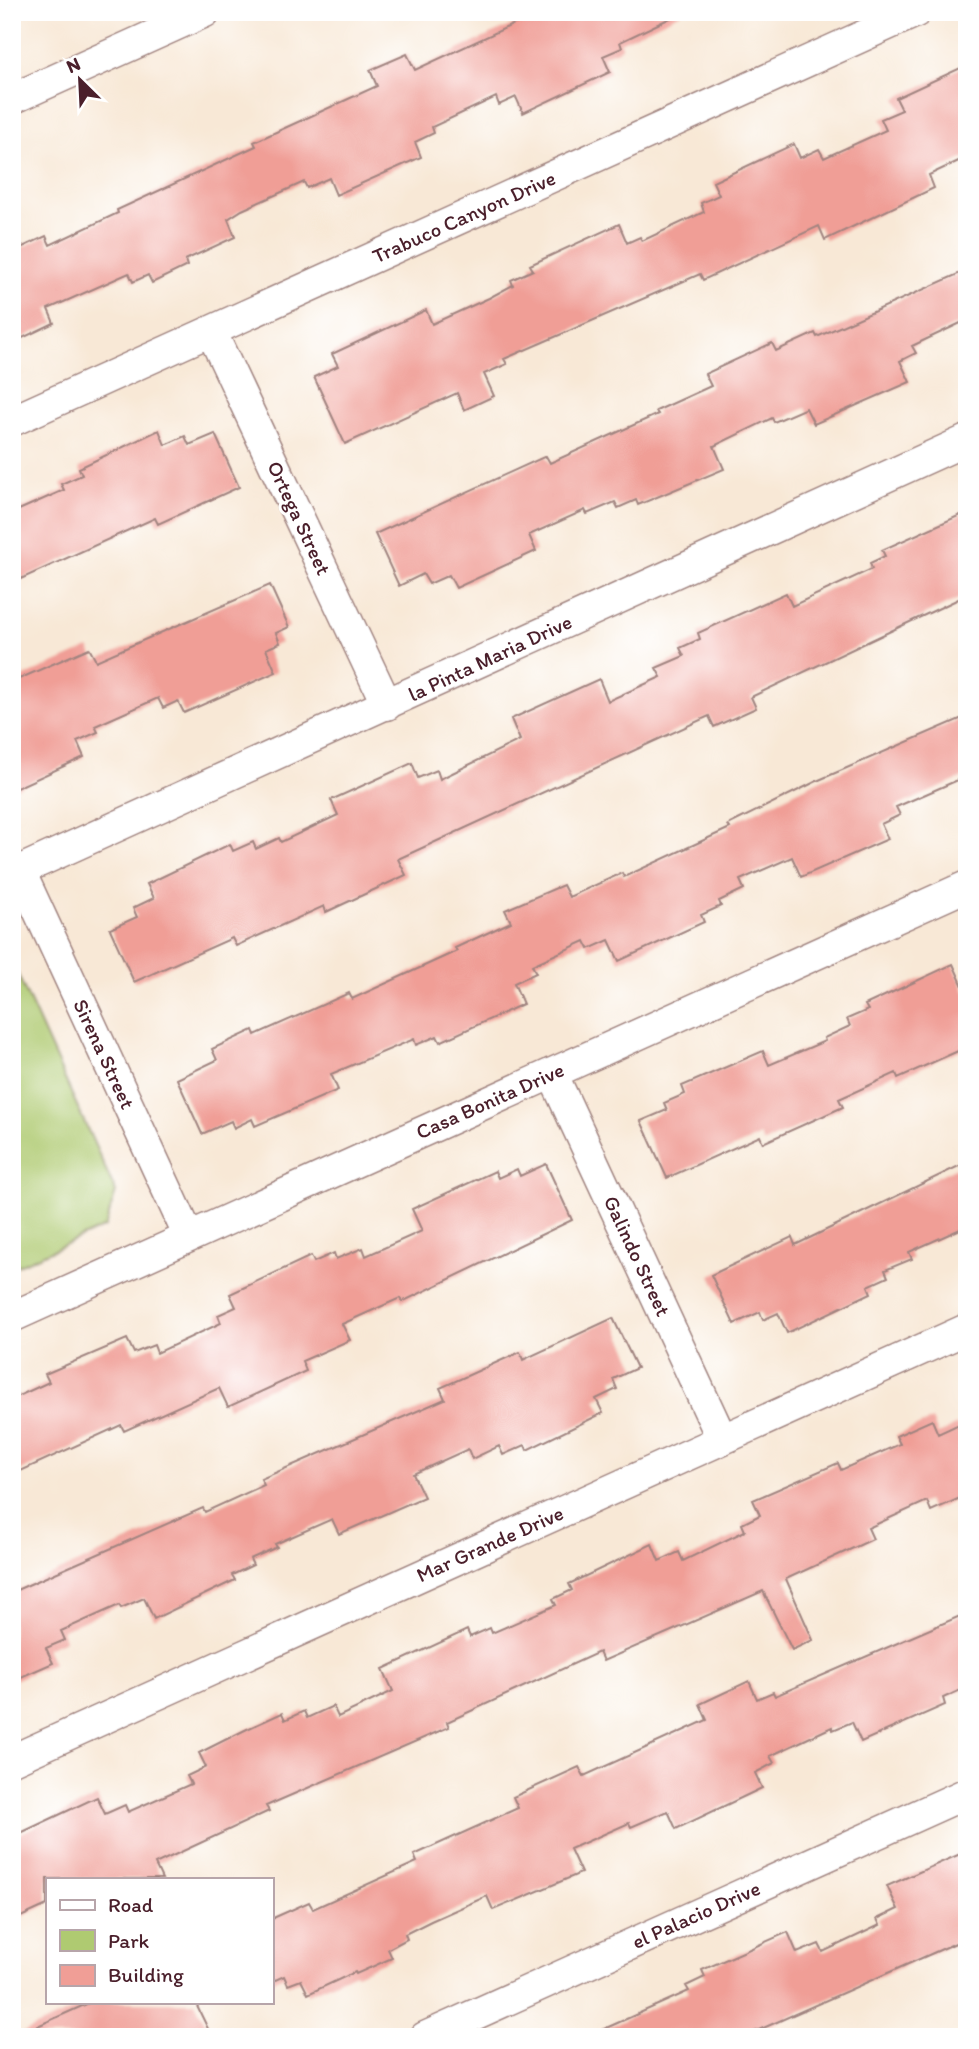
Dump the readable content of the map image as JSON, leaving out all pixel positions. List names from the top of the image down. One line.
{"streets":{"street":["Trabuco Canyon Drive","Ortega Street","la Pinta Maria Drive","Sirena Street","Casa Bonita Drive","Galindo Street","Mar Grande Drive","el Palacio Drive"]},"crossings":[["Trabuco Canyon Drive","Ortega Street"],["Ortega Street","la Pinta Maria Drive"],["la Pinta Maria Drive","Sirena Street"],["Sirena Street","Casa Bonita Drive"],["Casa Bonita Drive","Galindo Street"],["Galindo Street","Mar Grande Drive"]],"legend":["Road","Park","Building"],"north":"top left"}
